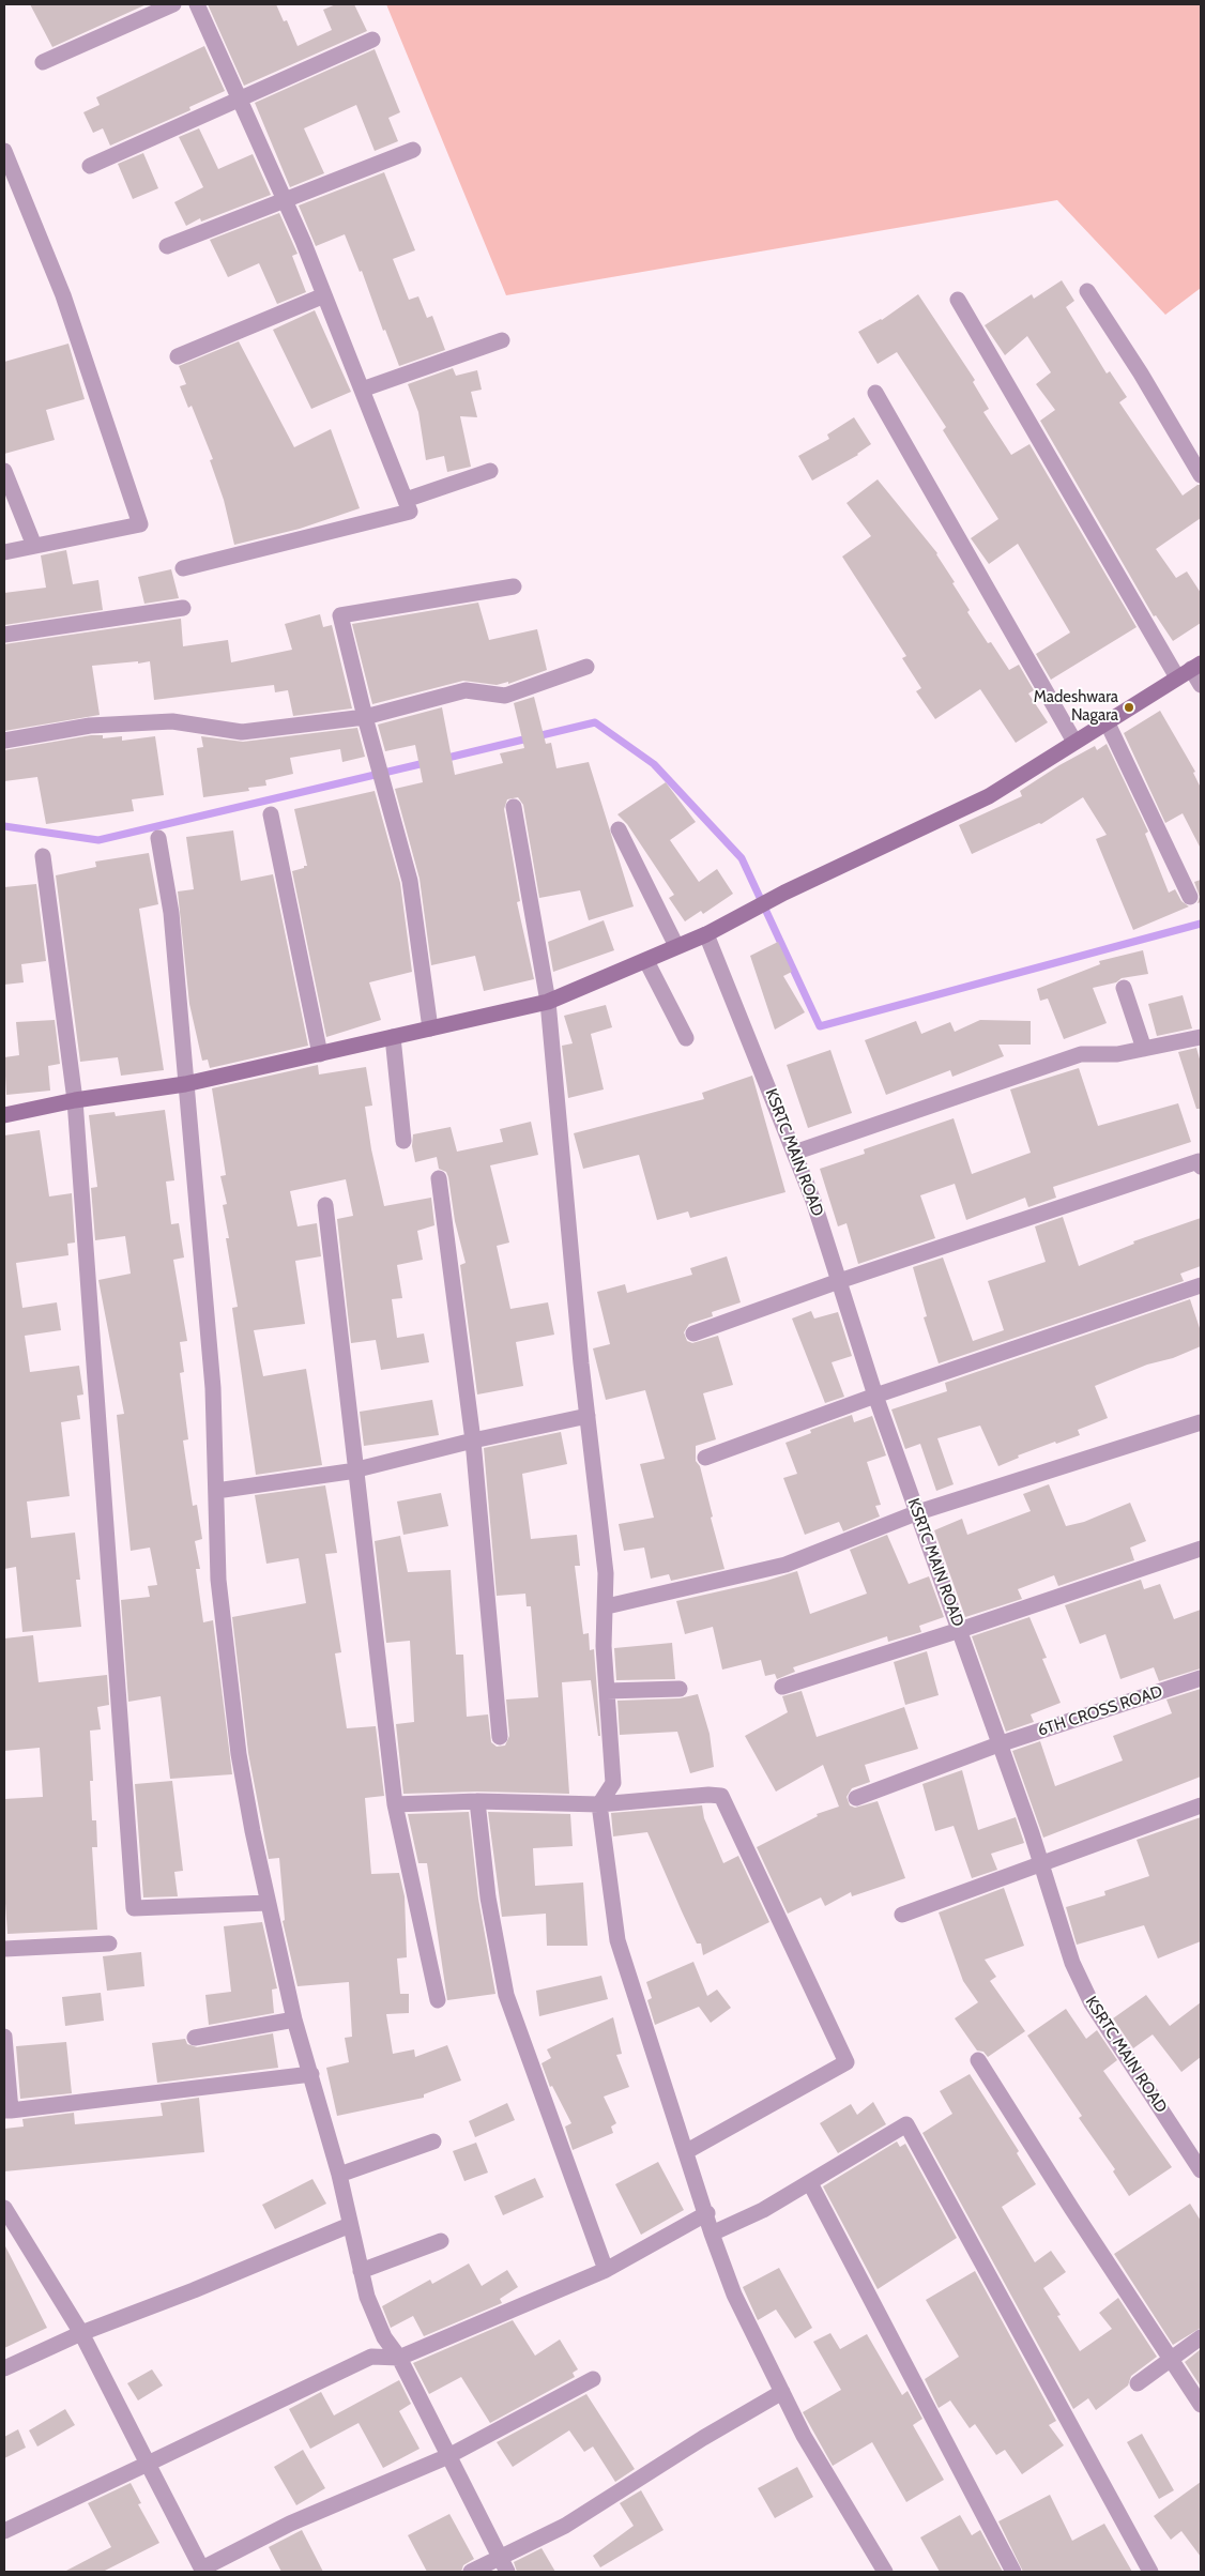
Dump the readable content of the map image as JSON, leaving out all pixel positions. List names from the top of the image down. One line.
{"streets":{"street":["KSRTC MAIN ROAD","6TH CROSS ROAD"]},"crossings":[["KSRTC MAIN ROAD","6TH CROSS ROAD"]],"places":["Madeshwara Nagara"]}
